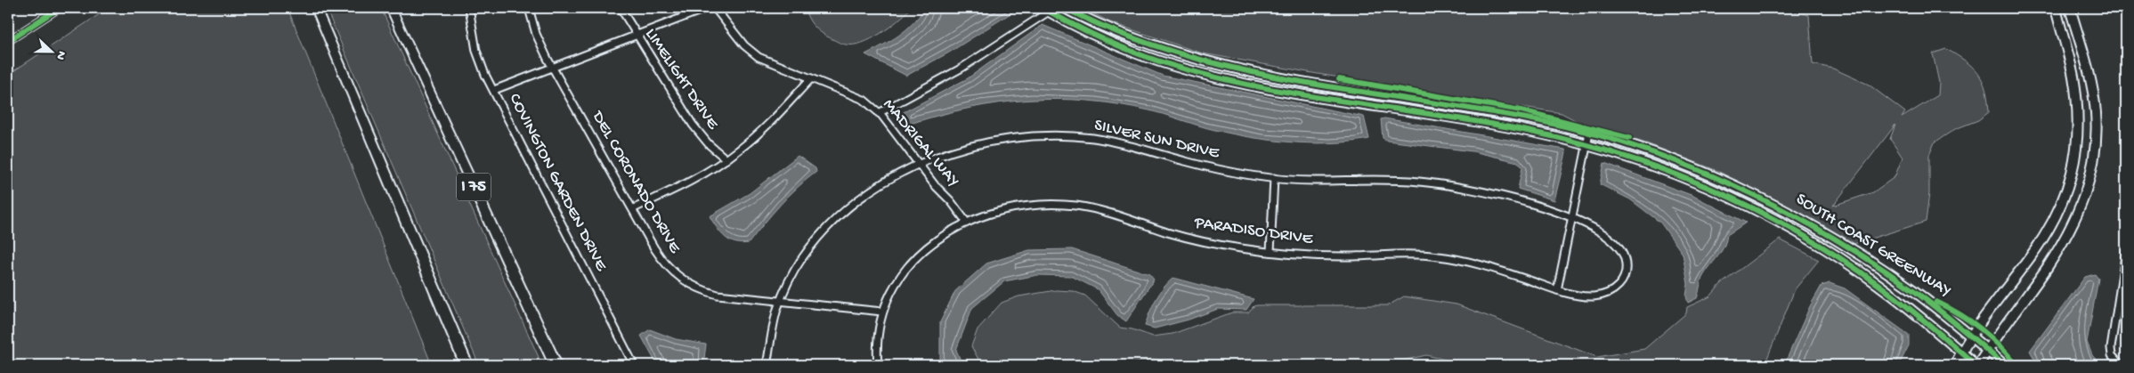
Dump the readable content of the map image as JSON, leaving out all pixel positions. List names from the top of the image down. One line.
{"streets":{"highway":["I 75"],"street":["LIMELIGHT DRIVE","SILVER SUN DRIVE","MADRIGAL WAY","COVINGTON GARDEN DRIVE","DEL CORONADO DRIVE","PARADISO DRIVE"],"cycle path":["SOUTH COAST GREENWAY"]},"crossings":[["SILVER SUN DRIVE","MADRIGAL WAY"],["SILVER SUN DRIVE","DEL CORONADO DRIVE"],["SILVER SUN DRIVE","PARADISO DRIVE"],["MADRIGAL WAY","PARADISO DRIVE"],["DEL CORONADO DRIVE","PARADISO DRIVE"]],"north":"right"}
